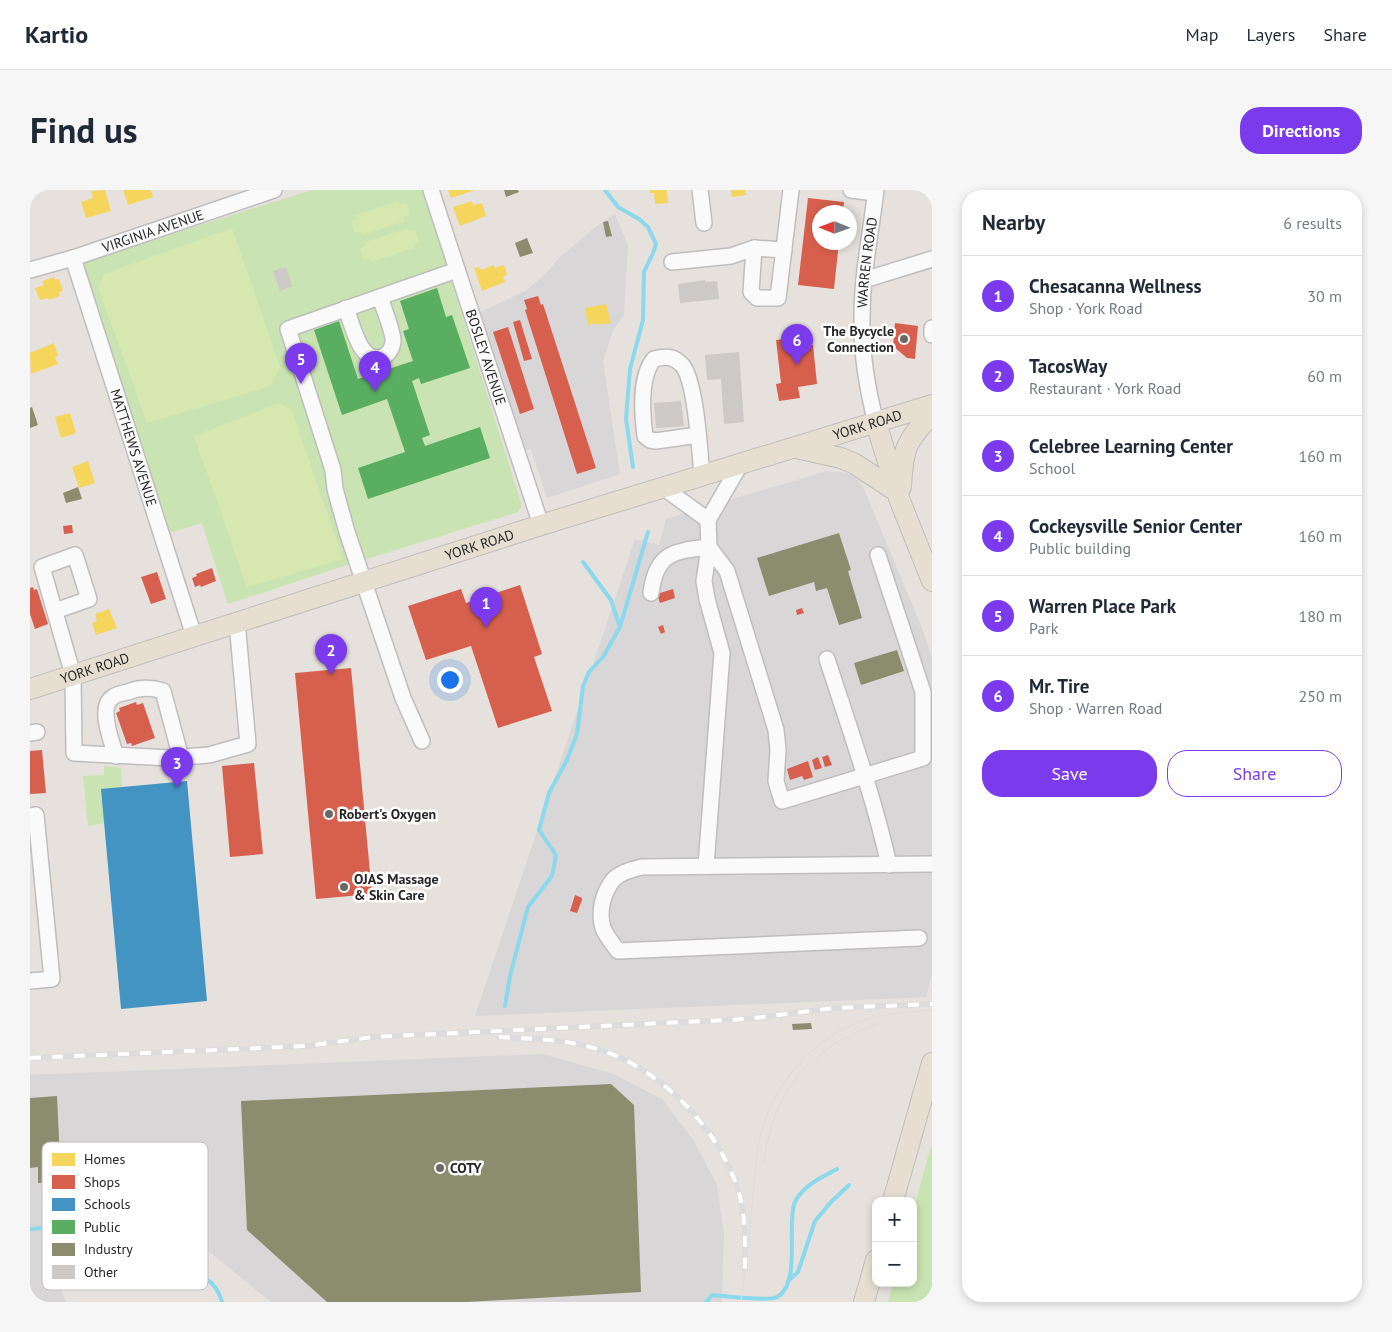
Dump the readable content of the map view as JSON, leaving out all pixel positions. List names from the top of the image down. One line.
{"streets":{"main road":["YORK ROAD"],"street":["VIRGINIA AVENUE","WARREN ROAD","BOSLEY AVENUE","MATTHEWS AVENUE"]},"crossings":[["VIRGINIA AVENUE","MATTHEWS AVENUE"],["WARREN ROAD","YORK ROAD"],["BOSLEY AVENUE","YORK ROAD"],["YORK ROAD","MATTHEWS AVENUE"]],"places":["The Bycycle Connection","Robert's Oxygen","OJAS Massage & Skin Care","COTY"],"legend":["Homes","Shops","Schools","Public","Industry","Other"],"north":"left","page":{"header":"Kartio","nav":["Map","Layers","Share"],"title":"Find us","buttons":["Directions",["Save","Share"]],"heading":["Nearby","6 results"],"list":[{"mark":"1","name":"Chesacanna Wellness","note":"Shop · York Road","value":"30 m"},{"mark":"2","name":"TacosWay","note":"Restaurant · York Road","value":"60 m"},{"mark":"3","name":"Celebree Learning Center","note":"School","value":"160 m"},{"mark":"4","name":"Cockeysville Senior Center","note":"Public building","value":"160 m"},{"mark":"5","name":"Warren Place Park","note":"Park","value":"180 m"},{"mark":"6","name":"Mr. Tire","note":"Shop · Warren Road","value":"250 m"}],"pins":["6","5","4","1","2","3"],"map_buttons":["+","−"]}}
